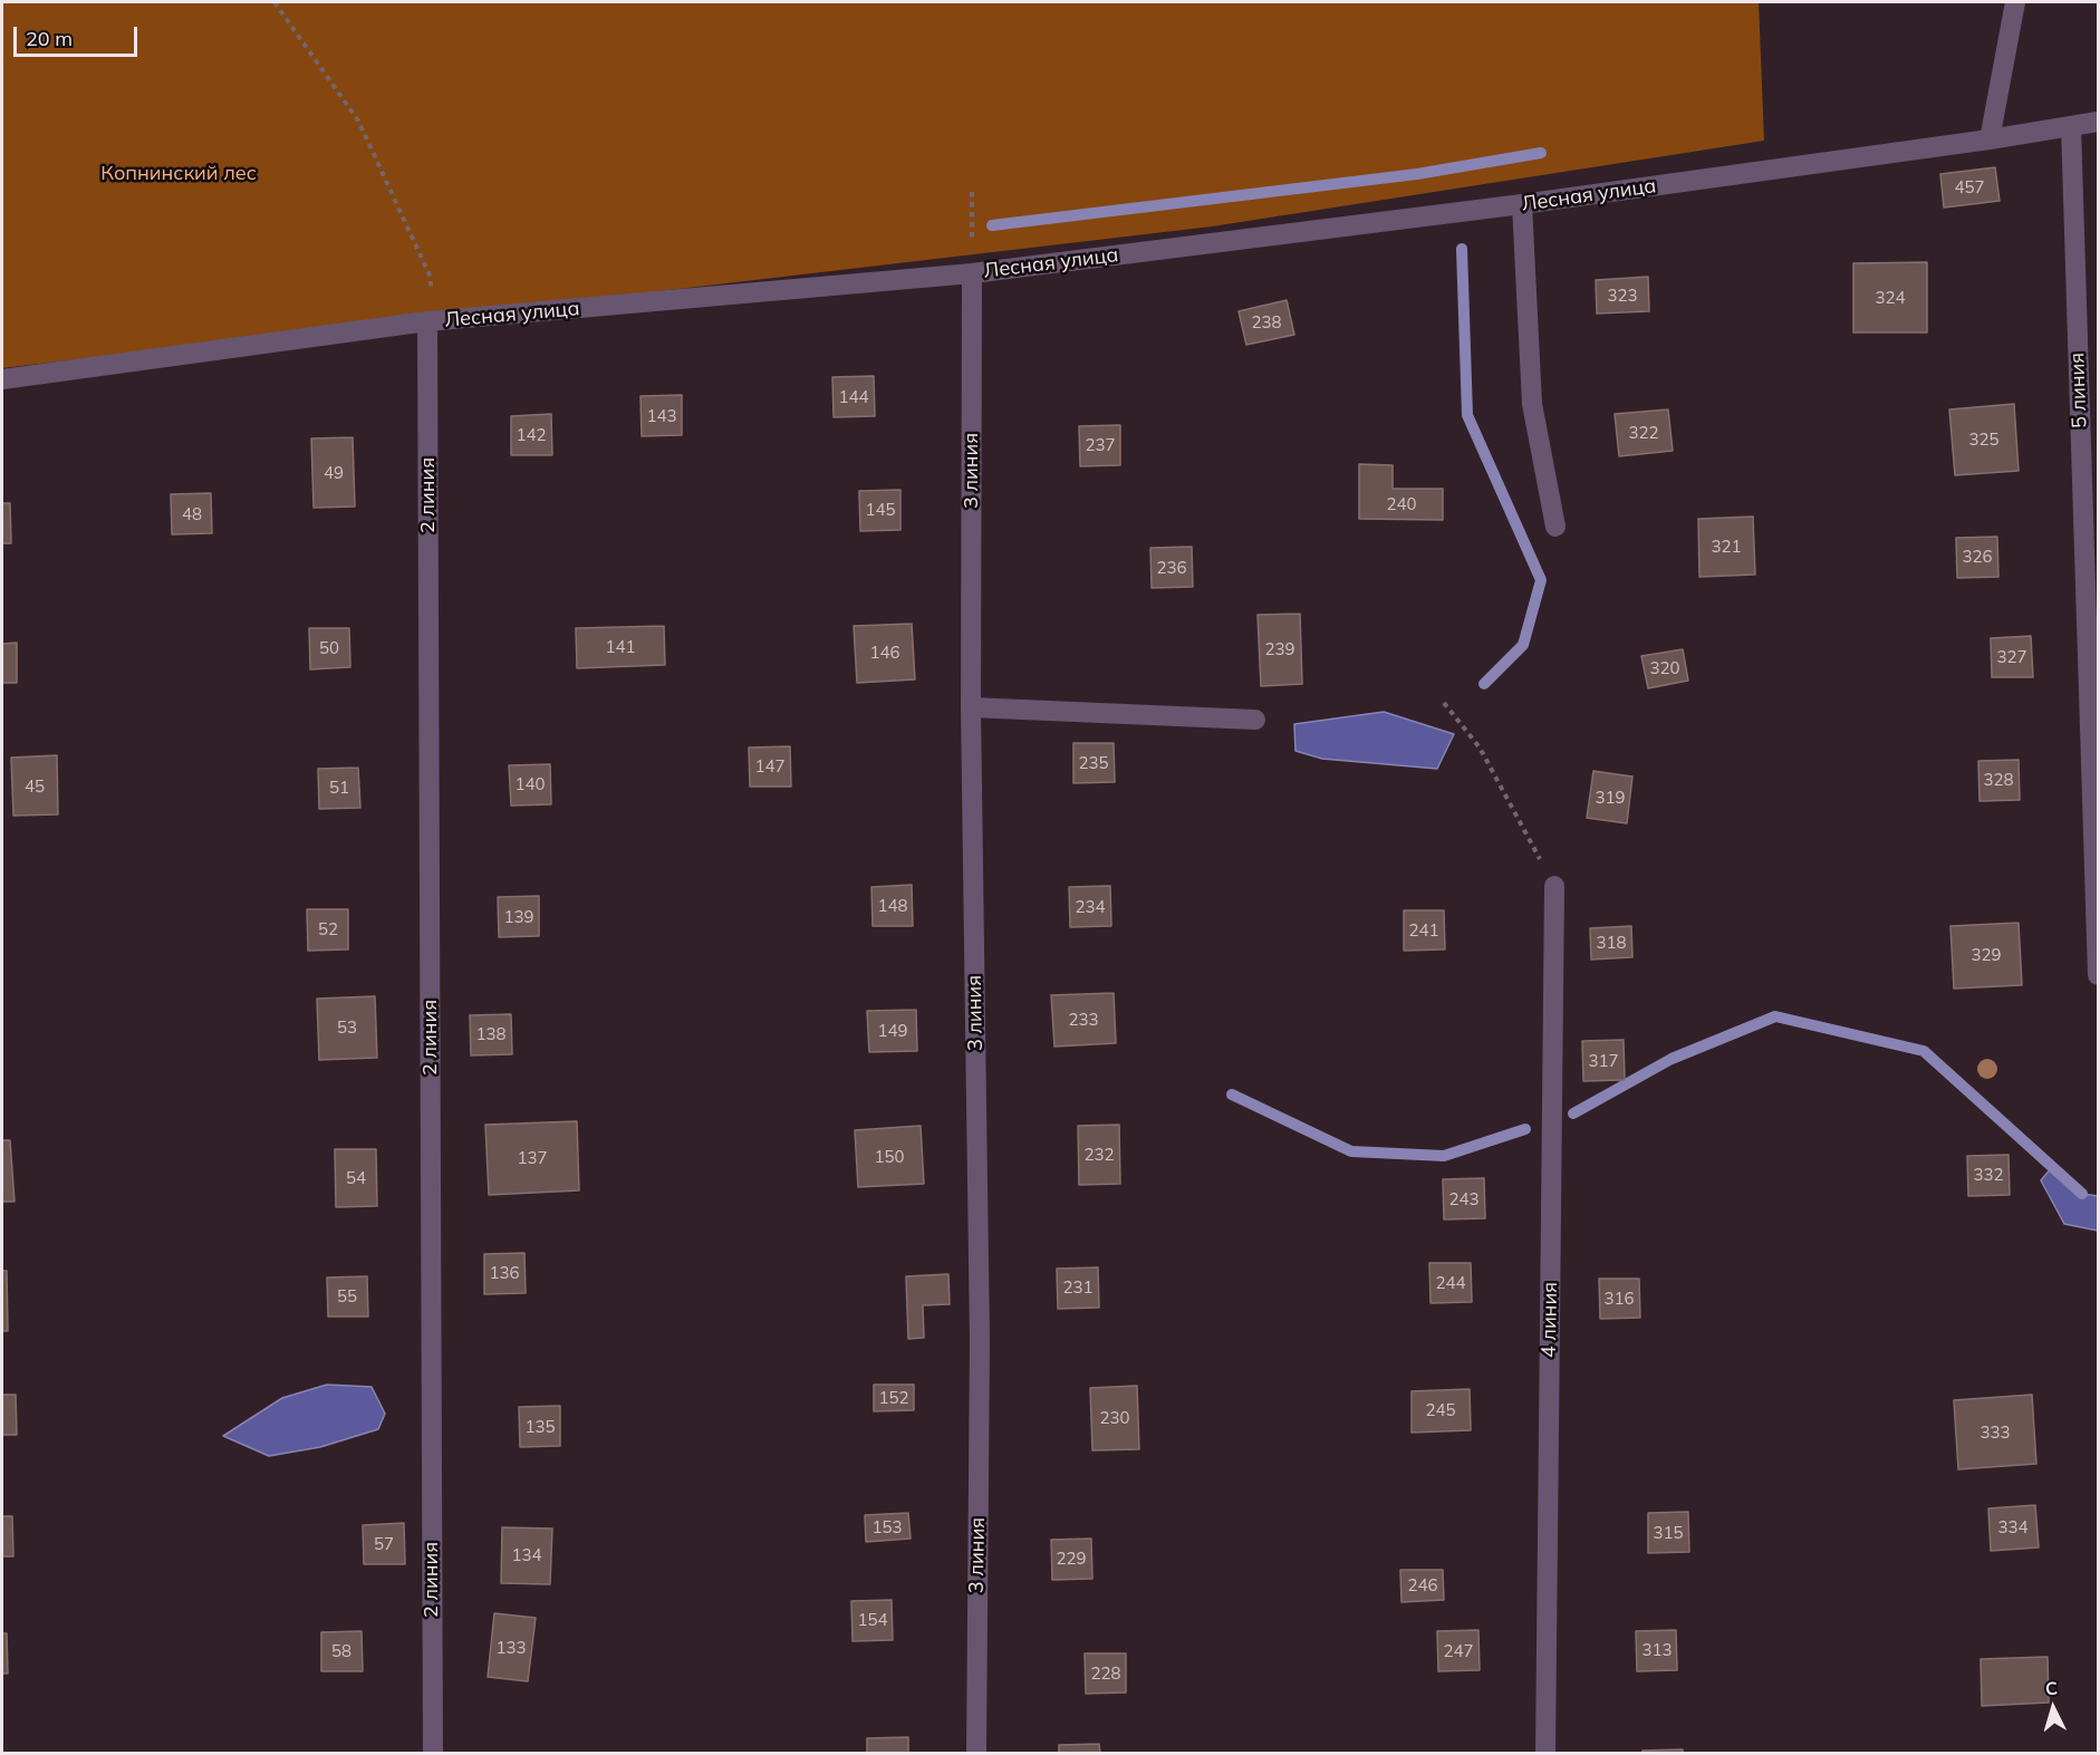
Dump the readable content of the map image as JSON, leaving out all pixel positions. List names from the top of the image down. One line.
{"streets":{"street":["Лесная улица","5 линия","3 линия","2 линия","4 линия"]},"crossings":[["Лесная улица","5 линия"],["Лесная улица","3 линия"],["Лесная улица","2 линия"]],"parks":["Копнинский лес"],"house_numbers":["457","323","324","238","144","143","322","142","325","237","49","240","145","48","321","326","236","141","50","239","146","327","320","235","147","328","140","45","51","319","148","234","139","52","241","318","329","233","53","149","138","317","232","150","137","332","54","243","136","244","231","55","316","152","245","230","135","333","153","334","315","57","134","229","246","154","133","313","58","247","228"],"scale_bar":"20 m","north":"top"}
